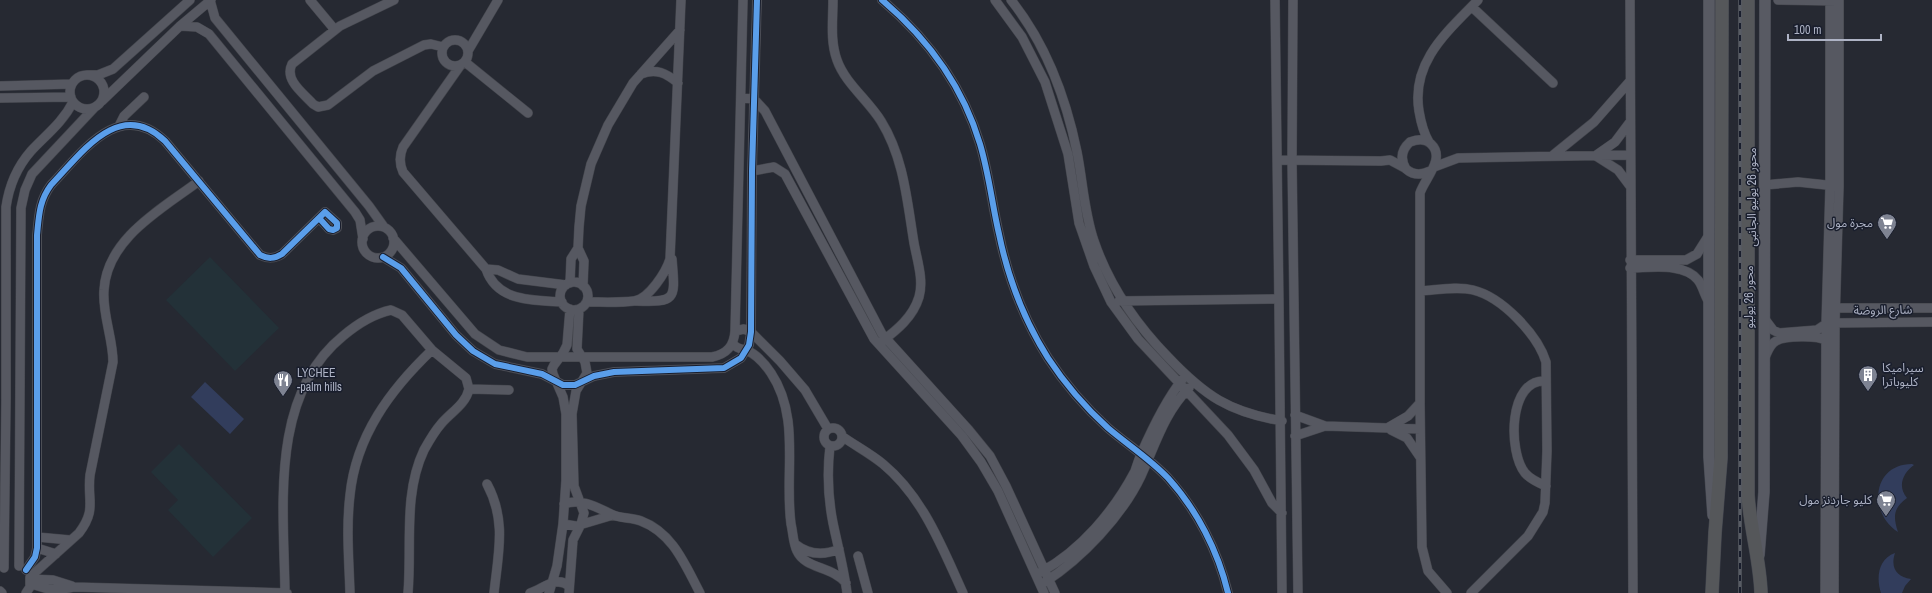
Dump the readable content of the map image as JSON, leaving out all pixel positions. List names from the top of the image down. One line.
{"streets":{"highway":["محور 26 يوليو"],"main road":["محور 26 يوليو الجانبى"],"street":["شارع الروضة"]},"crossings":[["محور 26 يوليو الجانبى","محور 26 يوليو"]],"places":{"supermarket":["مجرة مول","كليو جاردنز مول"],"building":["سيراميكا كليوباترا"],"restaurant":["LYCHEE -palm hills"]},"scale_bar":"100 m"}
